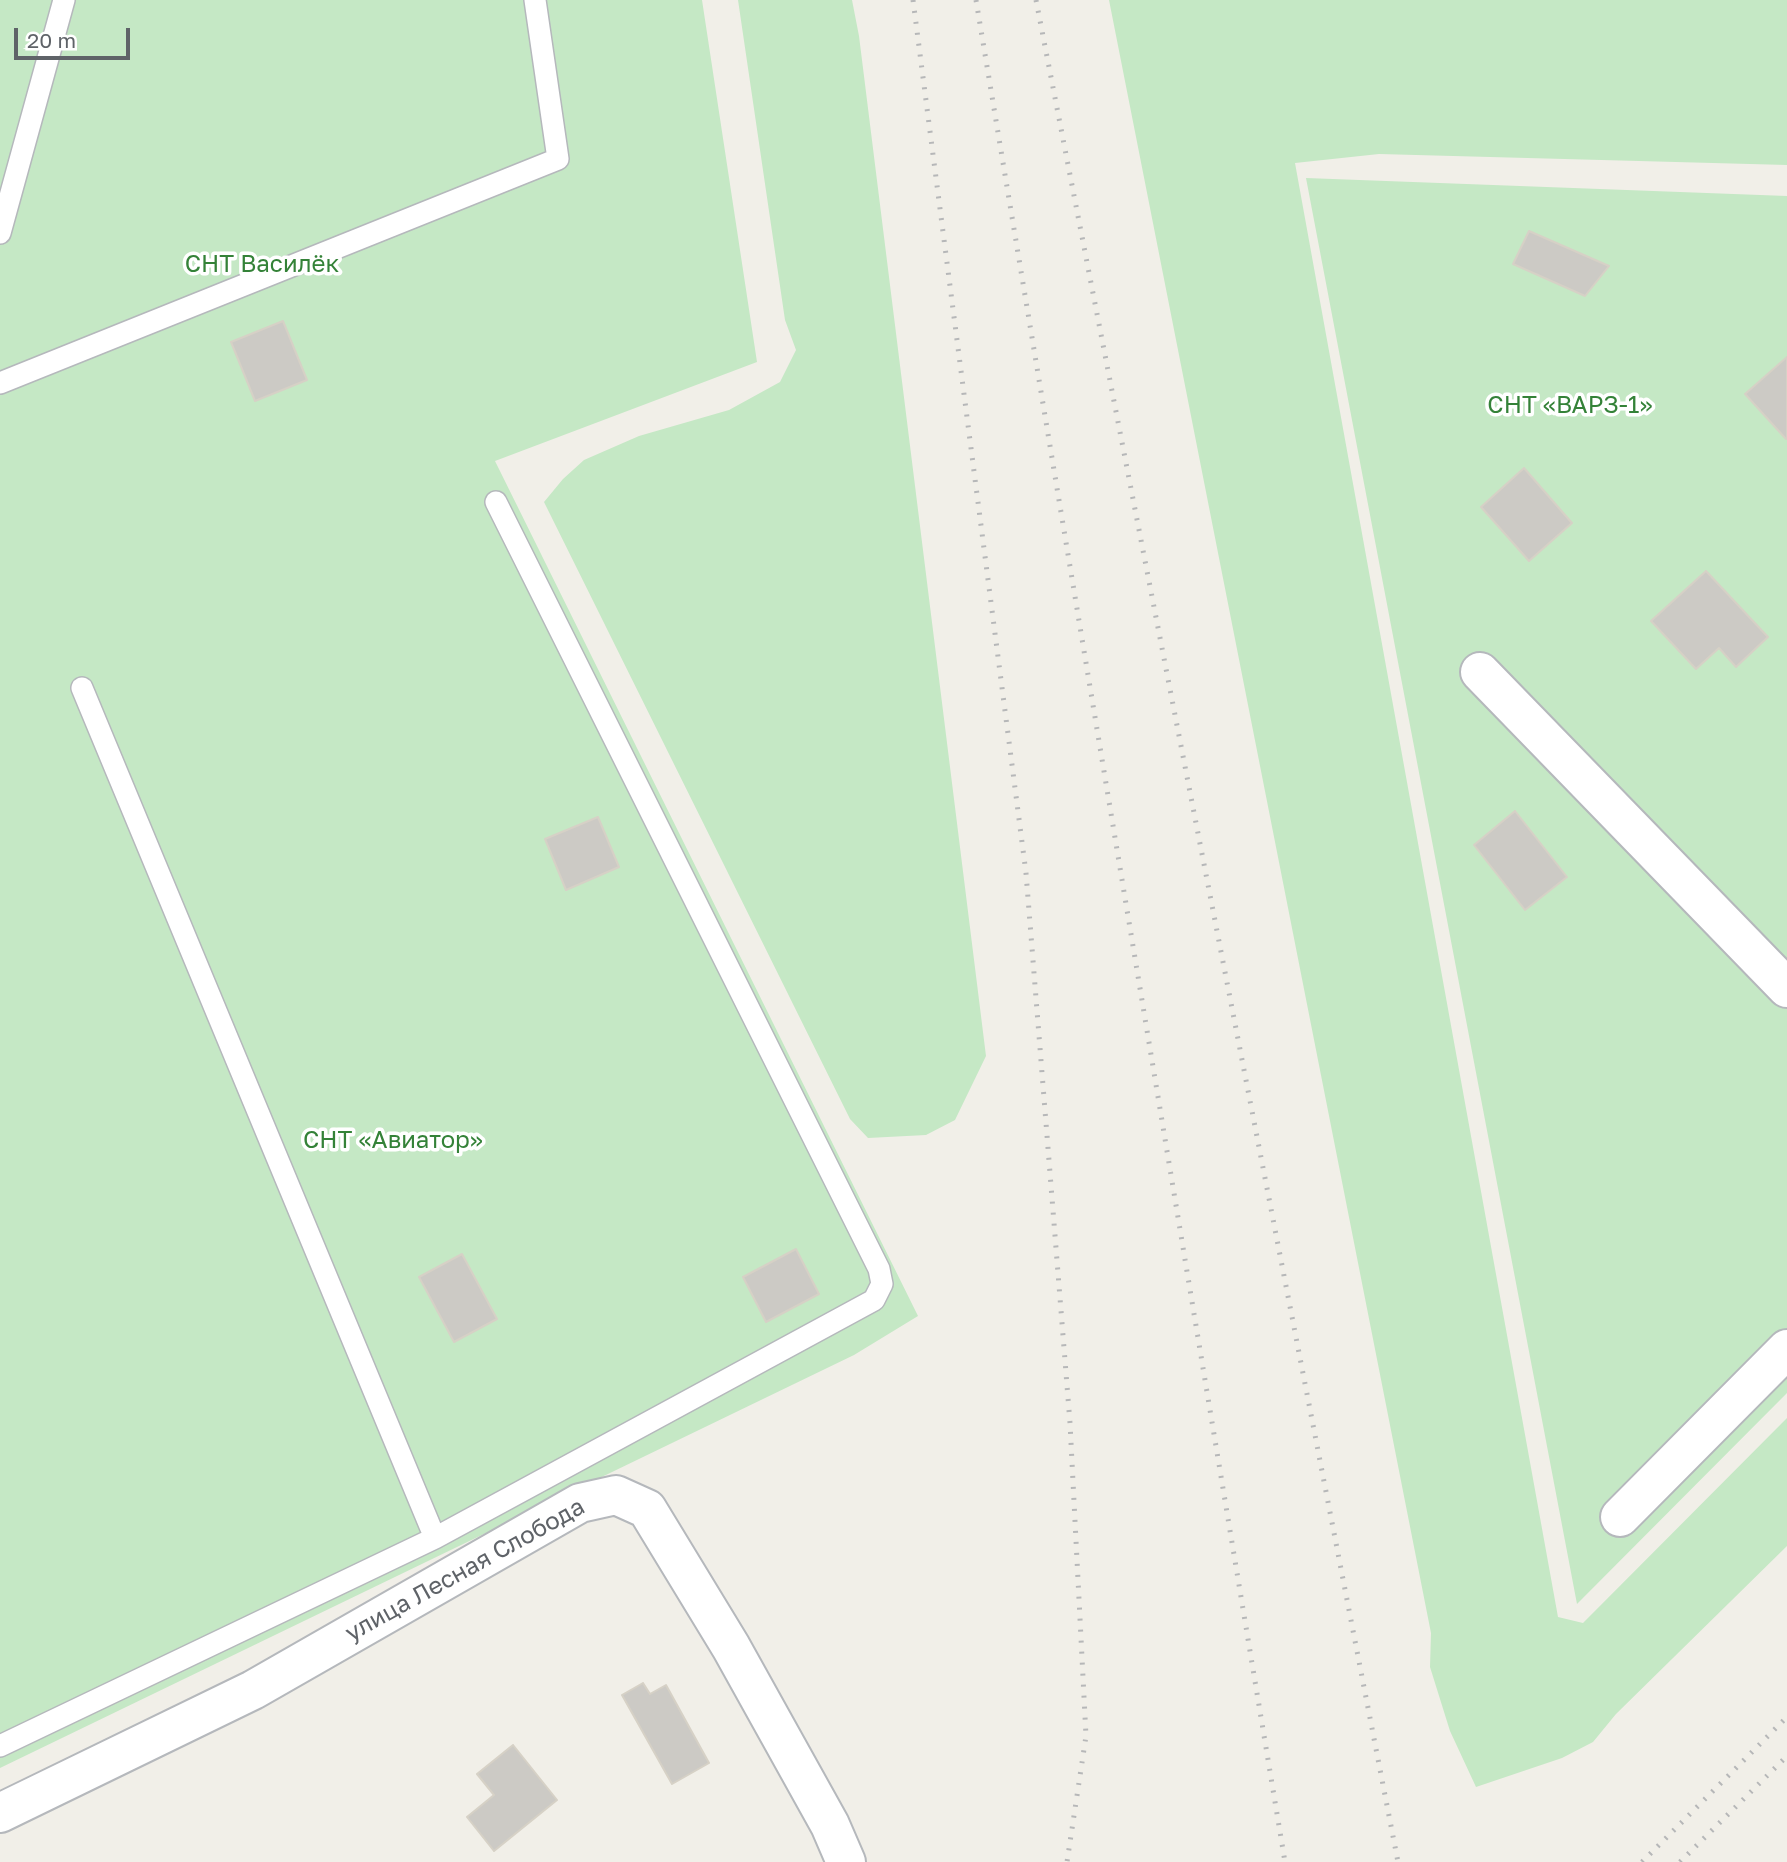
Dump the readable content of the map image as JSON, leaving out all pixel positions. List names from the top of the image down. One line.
{"streets":{"street":["улица Лесная Слобода"]},"parks":["СНТ Василёк","СНТ «ВАРЗ-1»","СНТ «Авиатор»"],"scale_bar":"20 m"}
